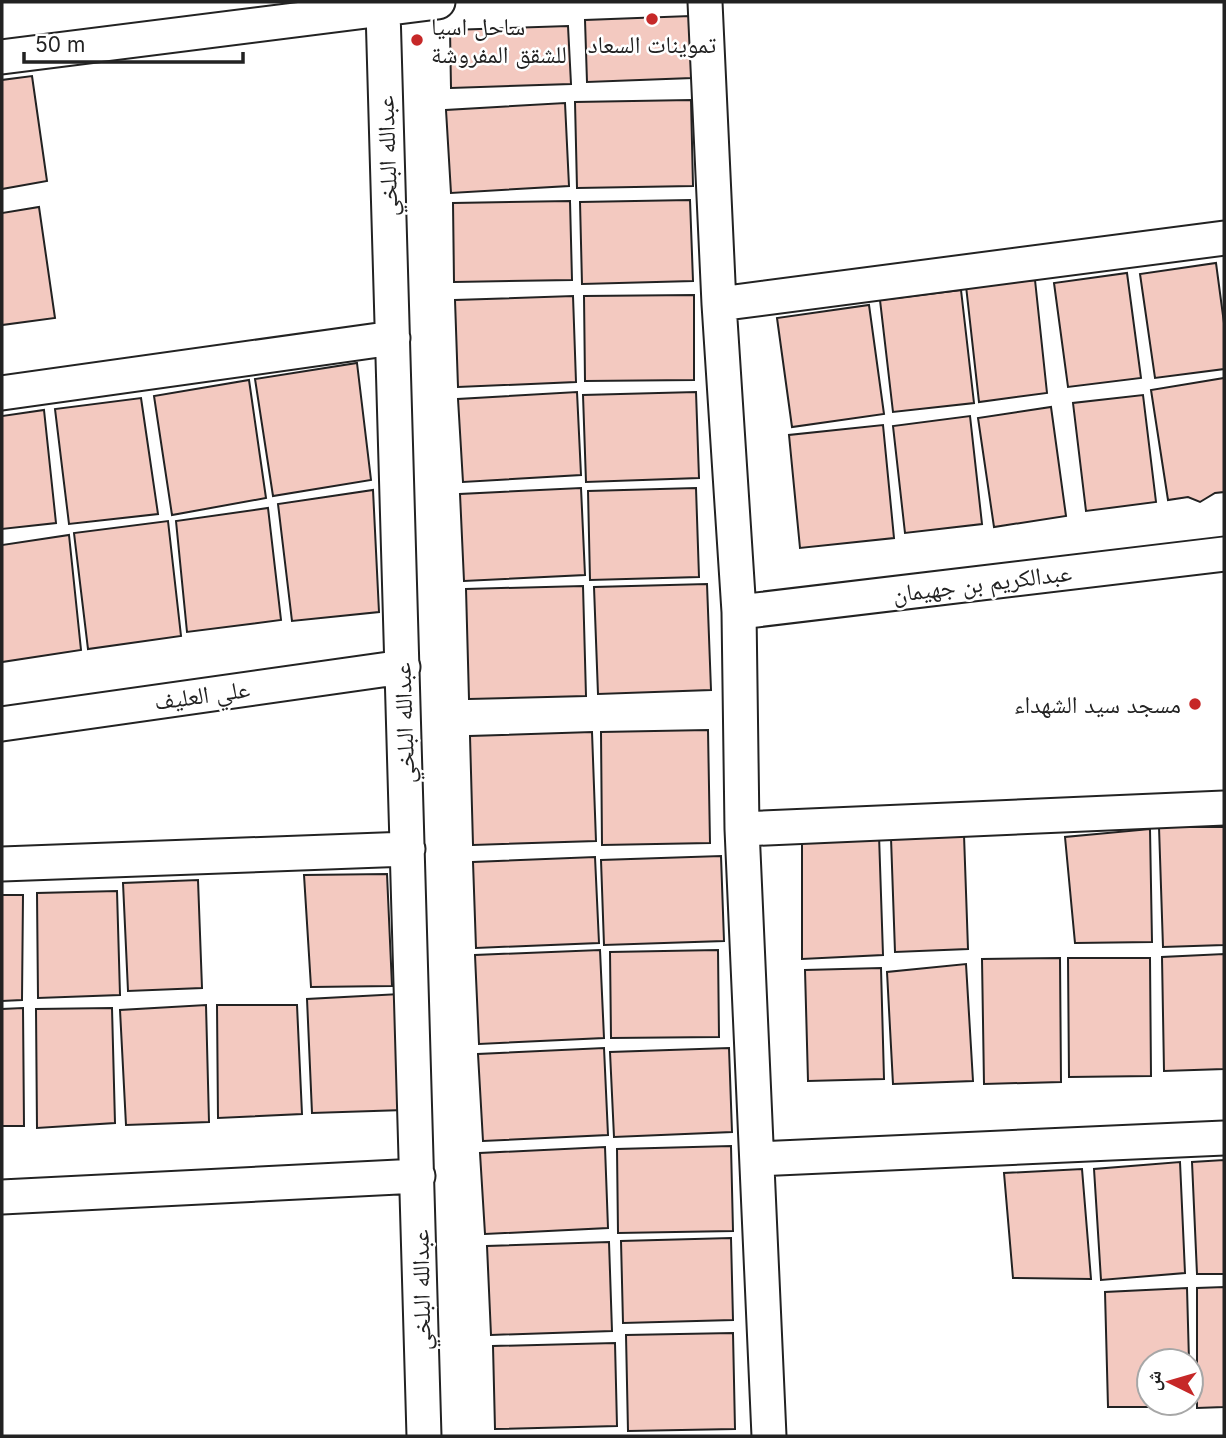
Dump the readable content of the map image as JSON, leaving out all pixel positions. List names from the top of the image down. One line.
{"streets":{"street":["عبدالله البلخي","عبدالكريم بن جهيمان","علي العليف"]},"crossings":[["عبدالله البلخي","علي العليف"]],"places":["تموينات السعاد","ساحل اسيا للشقق المفروشة","مسجد سيد الشهداء"],"scale_bar":"50 m","north":"left"}
